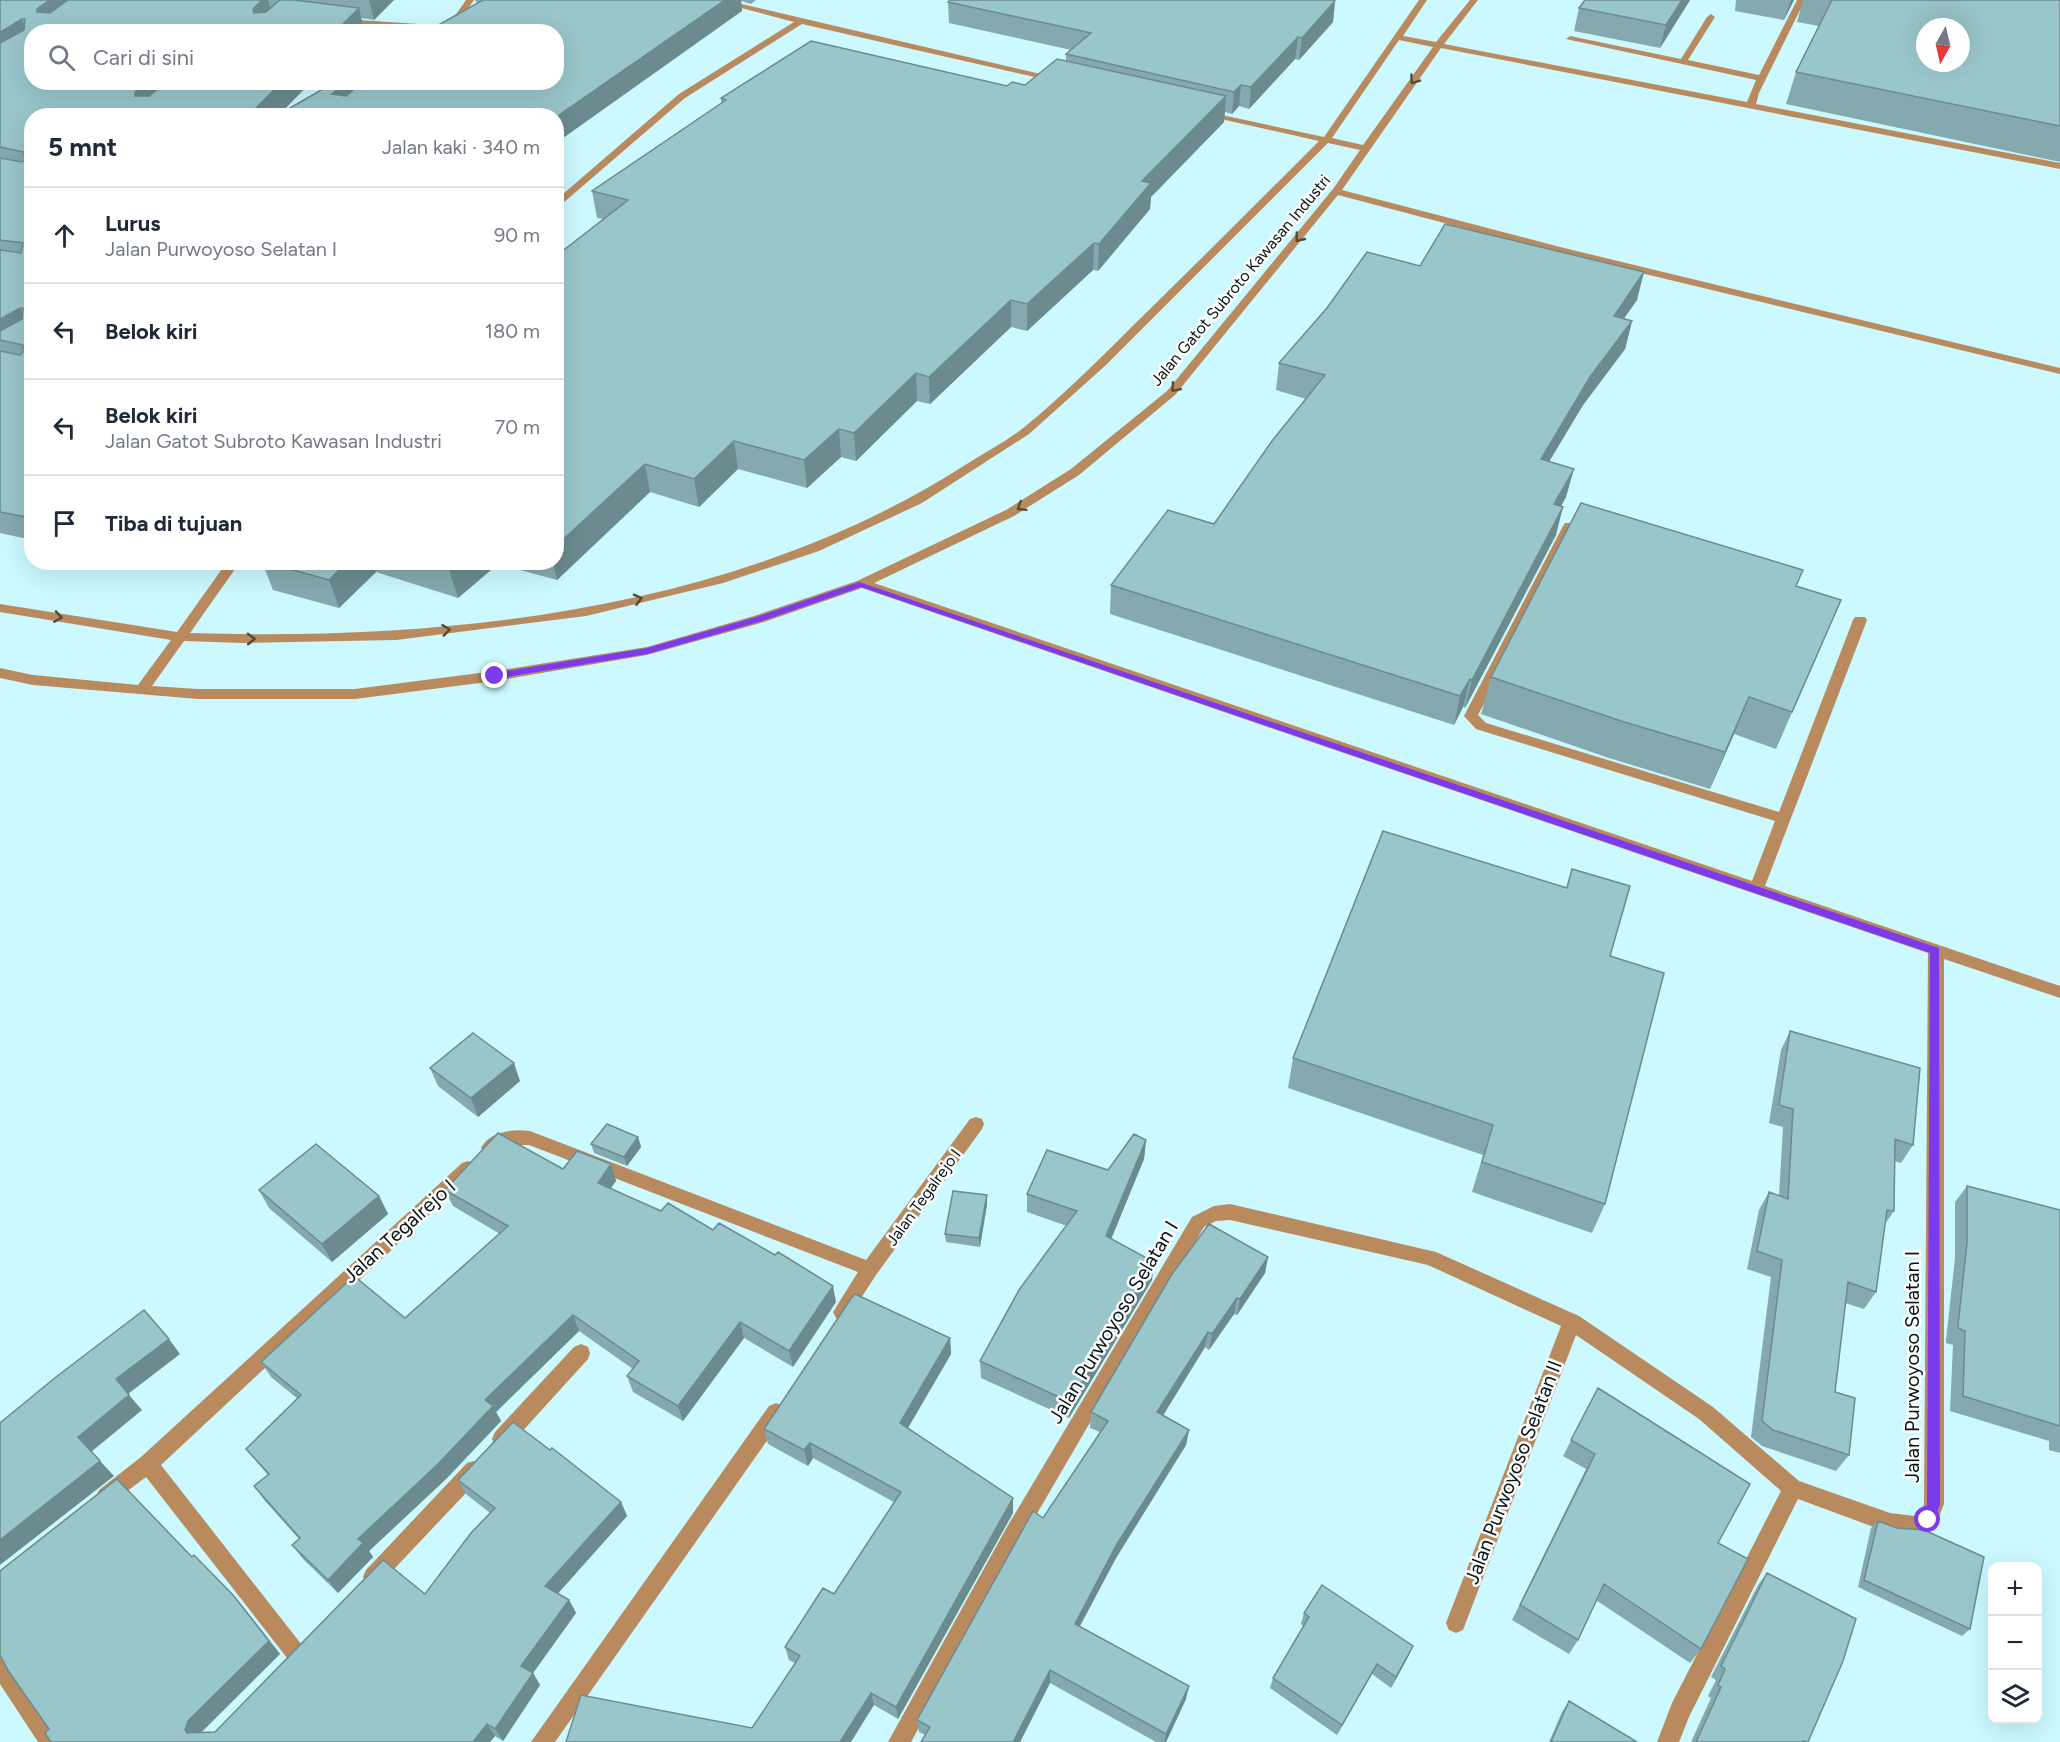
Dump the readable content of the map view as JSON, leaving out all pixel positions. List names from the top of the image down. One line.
{"streets":{"street":["Jalan Gatot Subroto Kawasan Industri","Jalan Tegalrejo I","Jalan Purwoyoso Selatan I","Jalan Purwoyoso Selatan II"]},"crossings":[["Jalan Purwoyoso Selatan I","Jalan Purwoyoso Selatan II"]],"north":"bottom","page":{"search":"Cari di sini","heading":["5 mnt","Jalan kaki · 340 m"],"list":[["Lurus","Jalan Purwoyoso Selatan I","90 m"],["Belok kiri","180 m"],["Belok kiri","Jalan Gatot Subroto Kawasan Industri","70 m"],"Tiba di tujuan"],"map_buttons":["+","−"]}}
